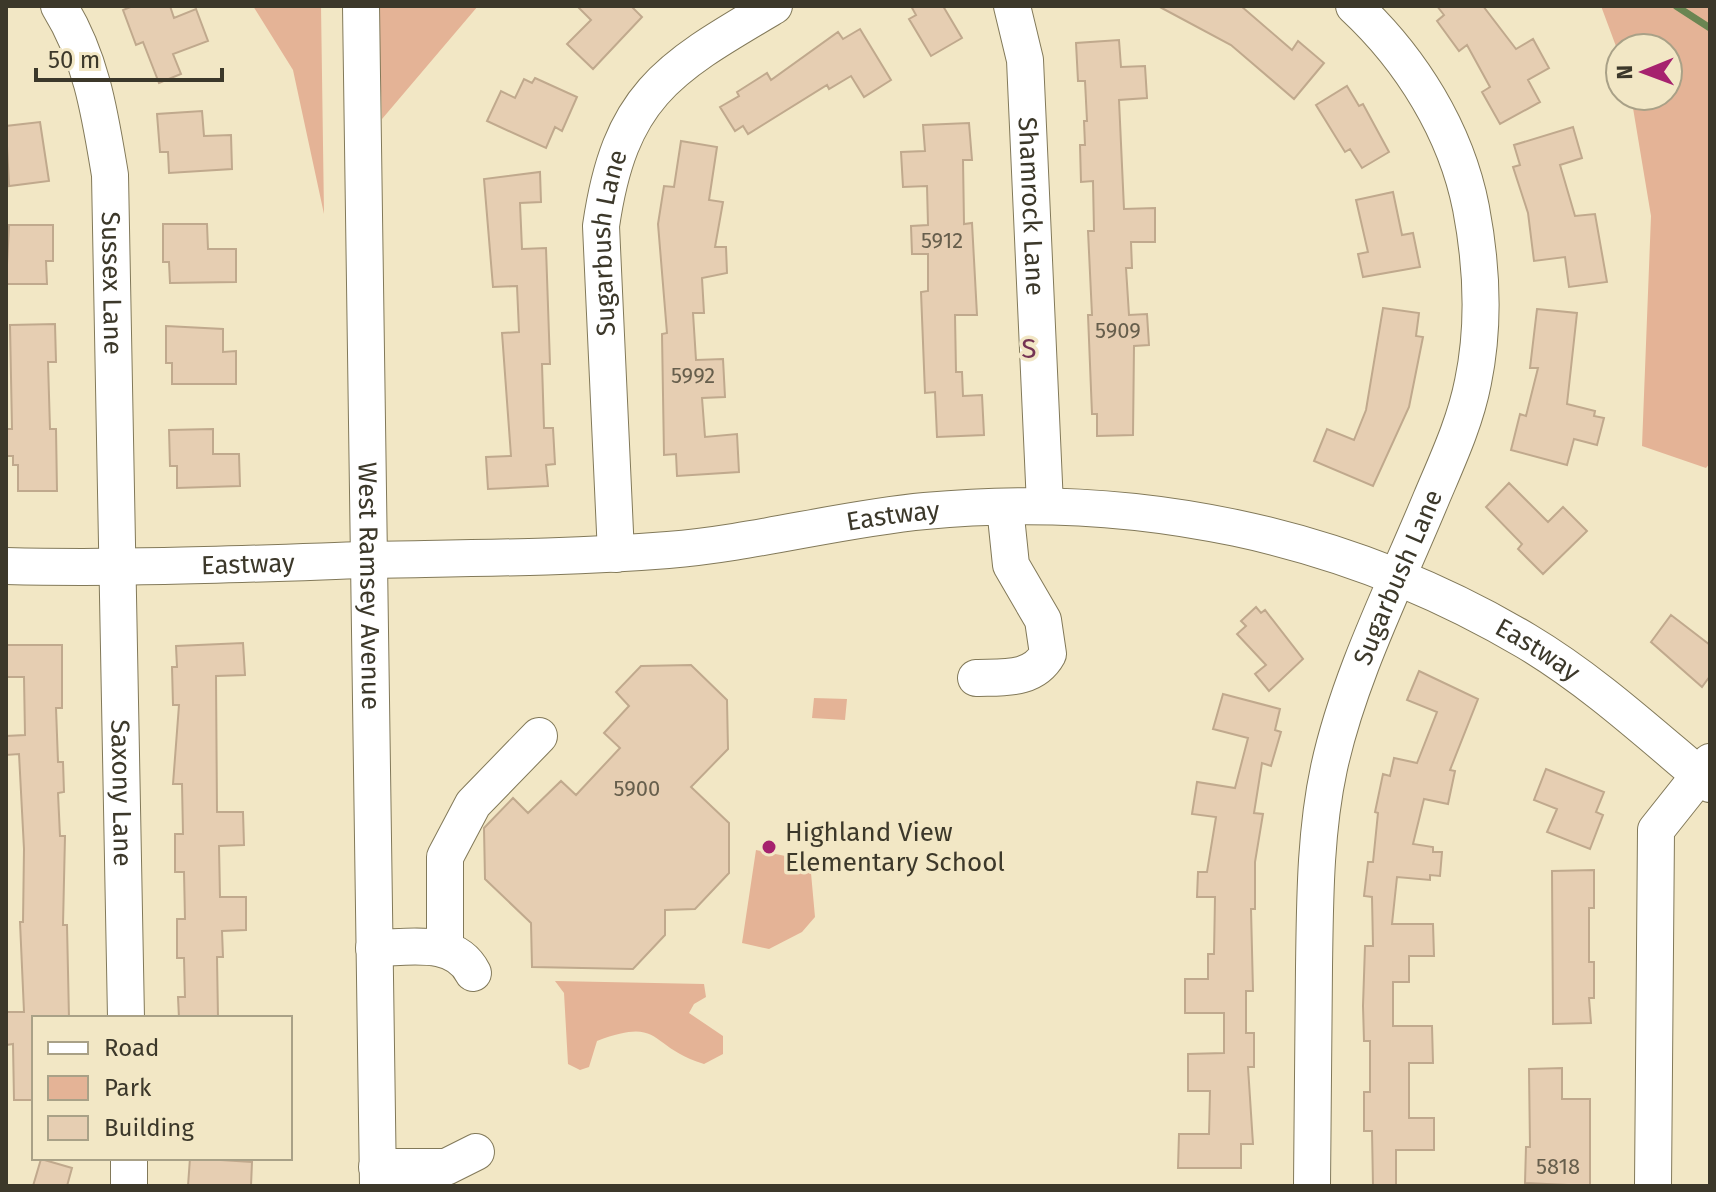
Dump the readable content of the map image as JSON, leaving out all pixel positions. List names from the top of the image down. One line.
{"streets":{"street":["Shamrock Lane","Sugarbush Lane","Sussex Lane","Eastway","West Ramsey Avenue","Saxony Lane"]},"crossings":[["Shamrock Lane","Eastway"],["Sugarbush Lane","Eastway"],["Sussex Lane","Eastway"],["Sussex Lane","Saxony Lane"],["Eastway","West Ramsey Avenue"],["Eastway","Saxony Lane"]],"districts":["S"],"places":["Highland View Elementary School"],"house_numbers":["5912","5909","5992","5900","5818"],"legend":["Road","Park","Building"],"scale_bar":"50 m","north":"left"}
